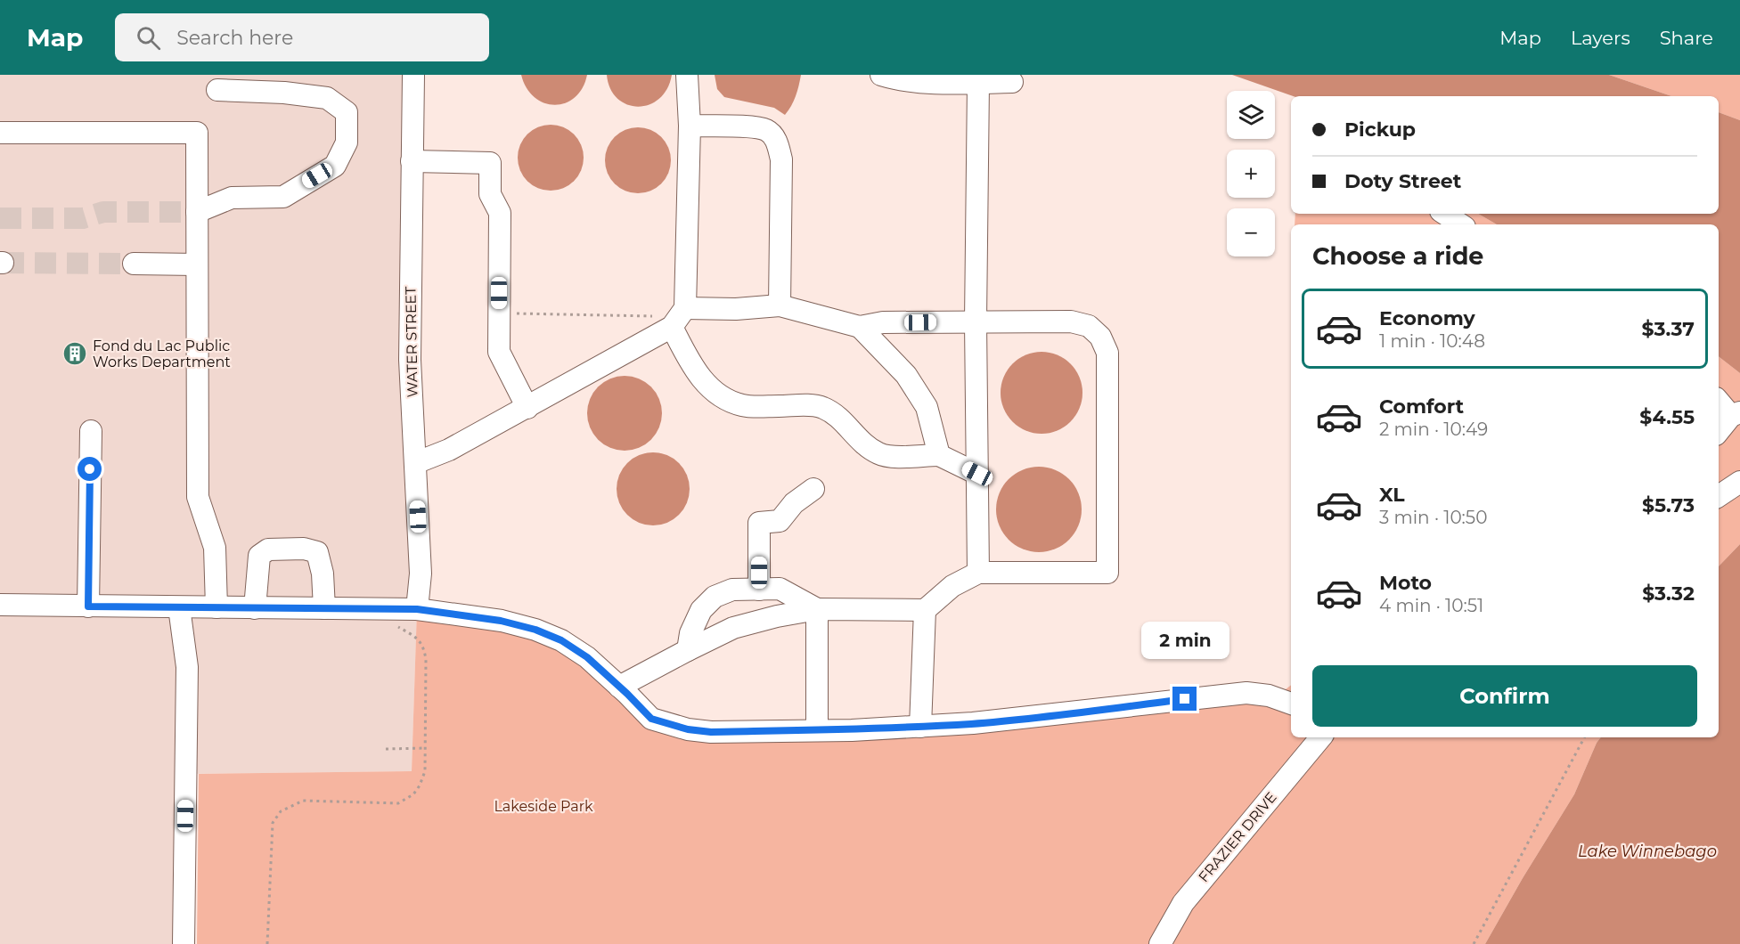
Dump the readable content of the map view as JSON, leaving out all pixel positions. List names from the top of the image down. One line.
{"streets":{"street":["WATER STREET","FRAZIER DRIVE"]},"water":["Lake Winnebago"],"parks":["Lakeside Park"],"places":{"building":["Fond du Lac Public Works Department"]},"page":{"header":"Map","search":"Search here","nav":["Map","Layers","Share"],"map_buttons":["+","−"],"banner":["Pickup","Doty Street"],"heading":"Choose a ride","list":[{"name":"Economy","note":"1 min · 10:48","value":"$3.37"},{"name":"Comfort","note":"2 min · 10:49","value":"$4.55"},{"name":"XL","note":"3 min · 10:50","value":"$5.73"},{"name":"Moto","note":"4 min · 10:51","value":"$3.32"}],"bubble":"2 min","buttons":"Confirm"}}
